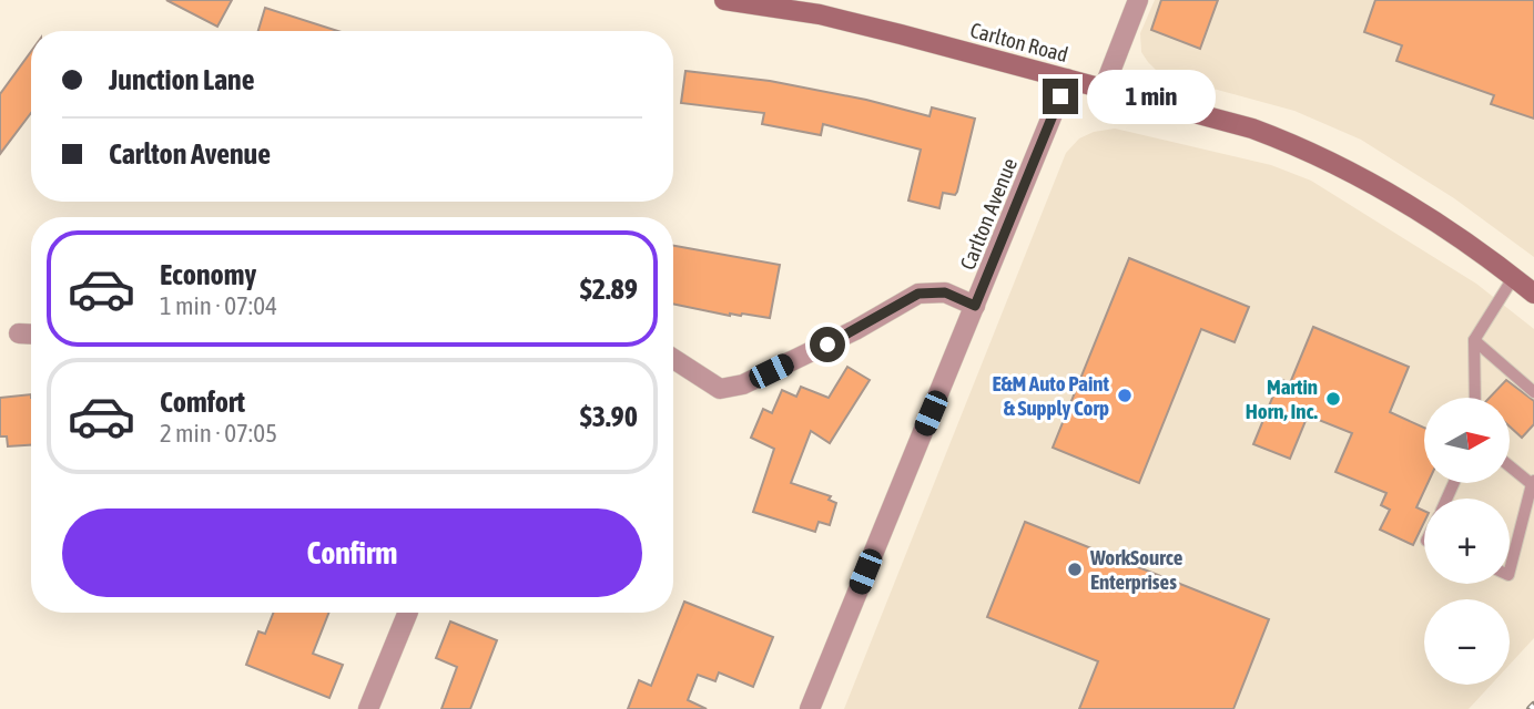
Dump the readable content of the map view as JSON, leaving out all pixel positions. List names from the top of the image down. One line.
{"streets":{"main road":["Carlton Road"],"street":["Carlton Avenue"]},"crossings":[["Carlton Road","Carlton Avenue"]],"places":["E&M Auto Paint & Supply Corp","Martin Horn, Inc.","WorkSource Enterprises"],"north":"right","page":{"banner":["Junction Lane","Carlton Avenue"],"bubble":"1 min","list":[{"name":"Economy","note":"1 min · 07:04","value":"$2.89"},{"name":"Comfort","note":"2 min · 07:05","value":"$3.90"}],"map_buttons":["+","−"],"buttons":"Confirm"}}
